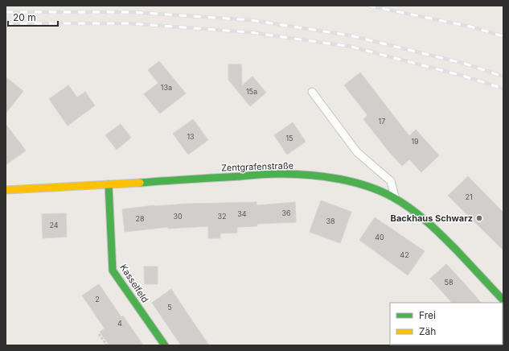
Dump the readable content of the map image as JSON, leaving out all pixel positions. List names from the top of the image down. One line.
{"streets":{"street":["Zentgrafenstraße","Kasselfeld"]},"crossings":[["Zentgrafenstraße","Kasselfeld"]],"places":["Backhaus Schwarz"],"house_numbers":["13a","15a","17","13","15","19","21","36","34","30","32","28","38","24","40","42","58","2","5","4"],"legend":["Frei","Zäh"],"scale_bar":"20 m"}
